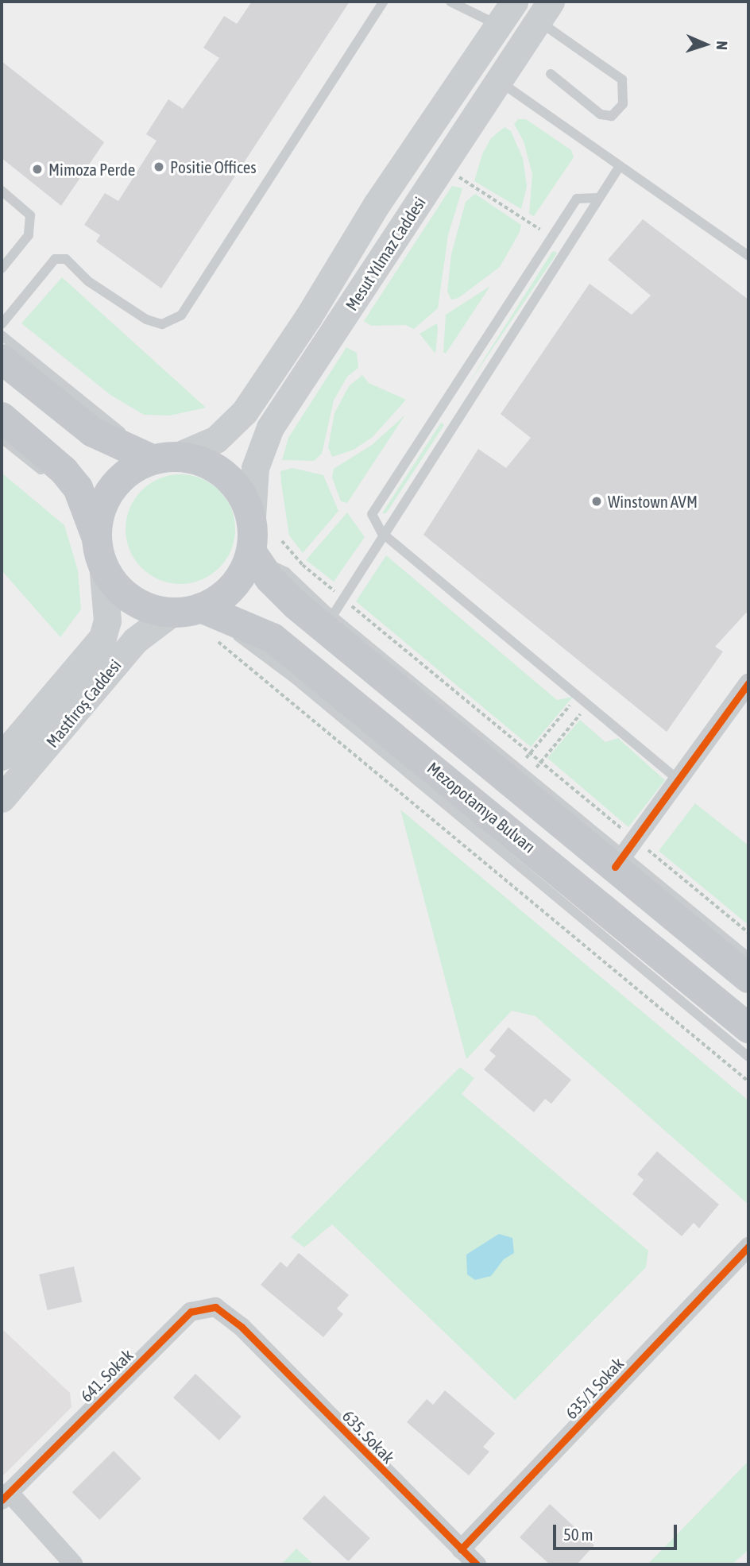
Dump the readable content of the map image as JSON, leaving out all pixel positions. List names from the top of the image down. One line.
{"streets":{"main road":["Mesut Yılmaz Caddesi","Mastfıroş Caddesi","Mezopotamya Bulvarı"],"street":["641. Sokak","635/1 Sokak","635. Sokak"]},"crossings":[["Mesut Yılmaz Caddesi","Mastfıroş Caddesi"],["Mesut Yılmaz Caddesi","Mezopotamya Bulvarı"],["Mastfıroş Caddesi","Mezopotamya Bulvarı"],["641. Sokak","635. Sokak"],["635/1 Sokak","635. Sokak"]],"places":["Positie Offices","Mimoza Perde","Winstown AVM"],"scale_bar":"50 m","north":"right"}
